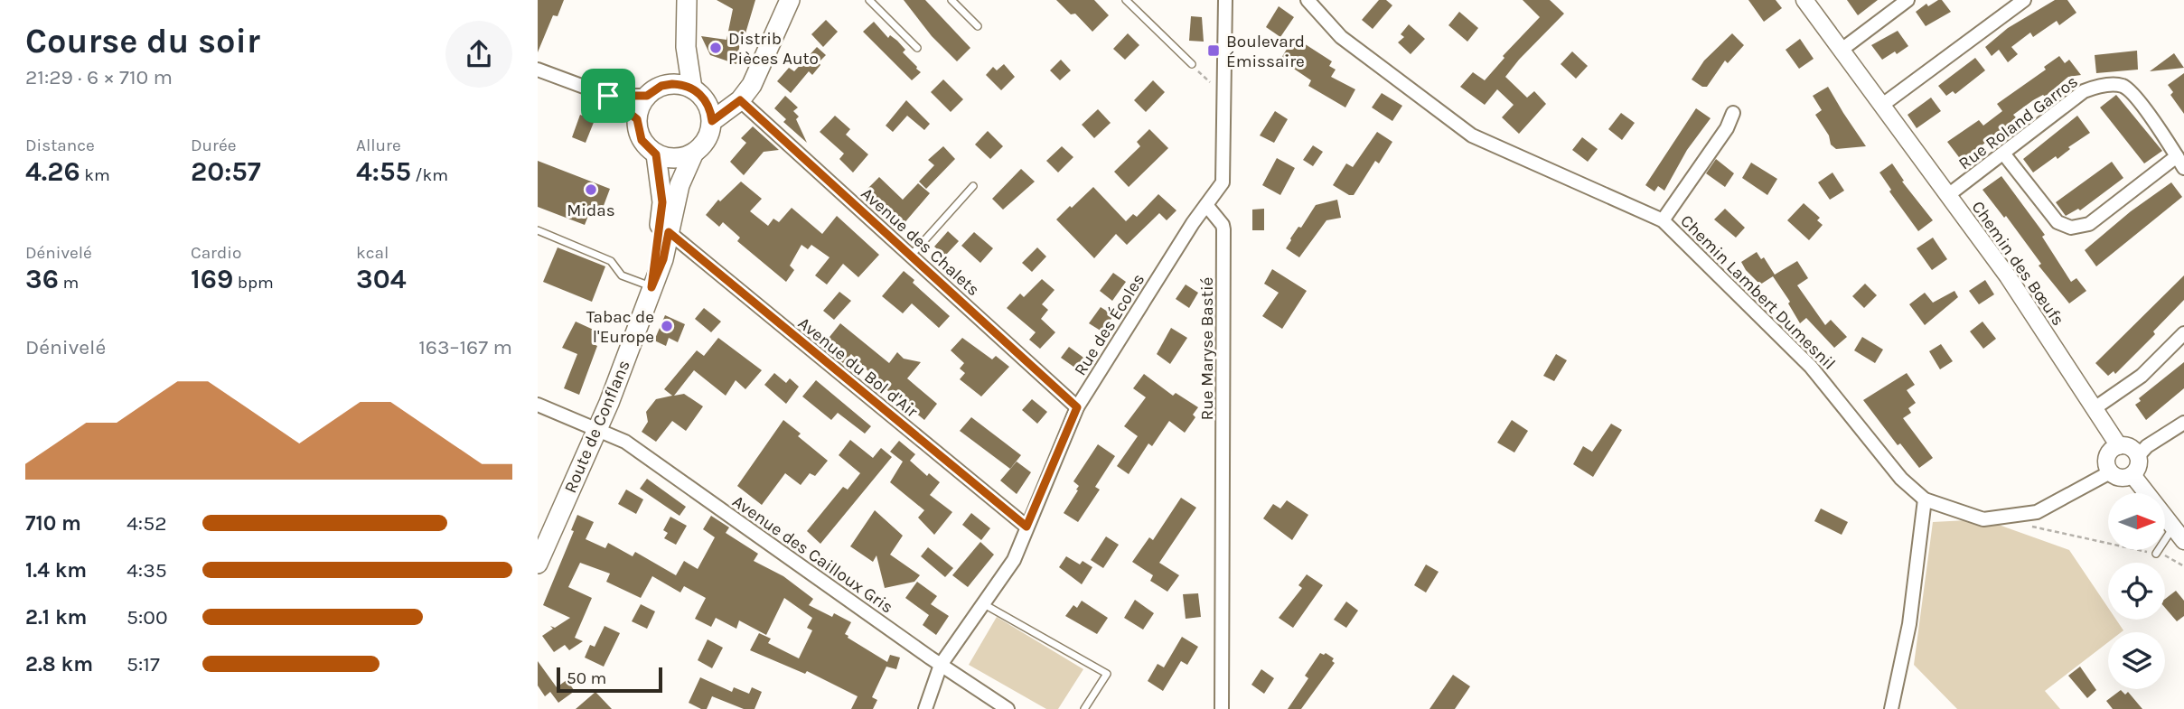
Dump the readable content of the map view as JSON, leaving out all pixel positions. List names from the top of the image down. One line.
{"streets":{"main road":["Route de Conflans"],"street":["Rue Roland Garros","Avenue des Chalets","Chemin des Bœufs","Chemin Lambert Dumesnil","Rue des Écoles","Rue Maryse Bastié","Avenue du Bol d'Air","Avenue des Cailloux Gris"]},"crossings":[["Rue Roland Garros","Chemin des Bœufs"],["Avenue des Chalets","Rue des Écoles"],["Chemin des Bœufs","Chemin Lambert Dumesnil"],["Rue des Écoles","Rue Maryse Bastié"],["Rue des Écoles","Avenue du Bol d'Air"],["Rue des Écoles","Avenue des Cailloux Gris"],["Avenue du Bol d'Air","Route de Conflans"],["Route de Conflans","Avenue des Cailloux Gris"]],"places":{"other":["Distrib Pièces Auto","Midas","Tabac de l'Europe"],"transit":["Boulevard Émissaire"]},"scale_bar":"50 m","north":"right","page":{"heading":["Course du soir","21:29 · 6 × 710 m"],"stats":[["Distance","4.26 km"],["Durée","20:57"],["Allure","4:55 /km"],["Dénivelé","36 m"],["Cardio","169 bpm"],["kcal","304"]],"chart":["Dénivelé","163–167 m"],"list":[{"name":"710 m","note":"4:52"},{"name":"1.4 km","note":"4:35"},{"name":"2.1 km","note":"5:00"},{"name":"2.8 km","note":"5:17"}],"scale":"50 m"}}
